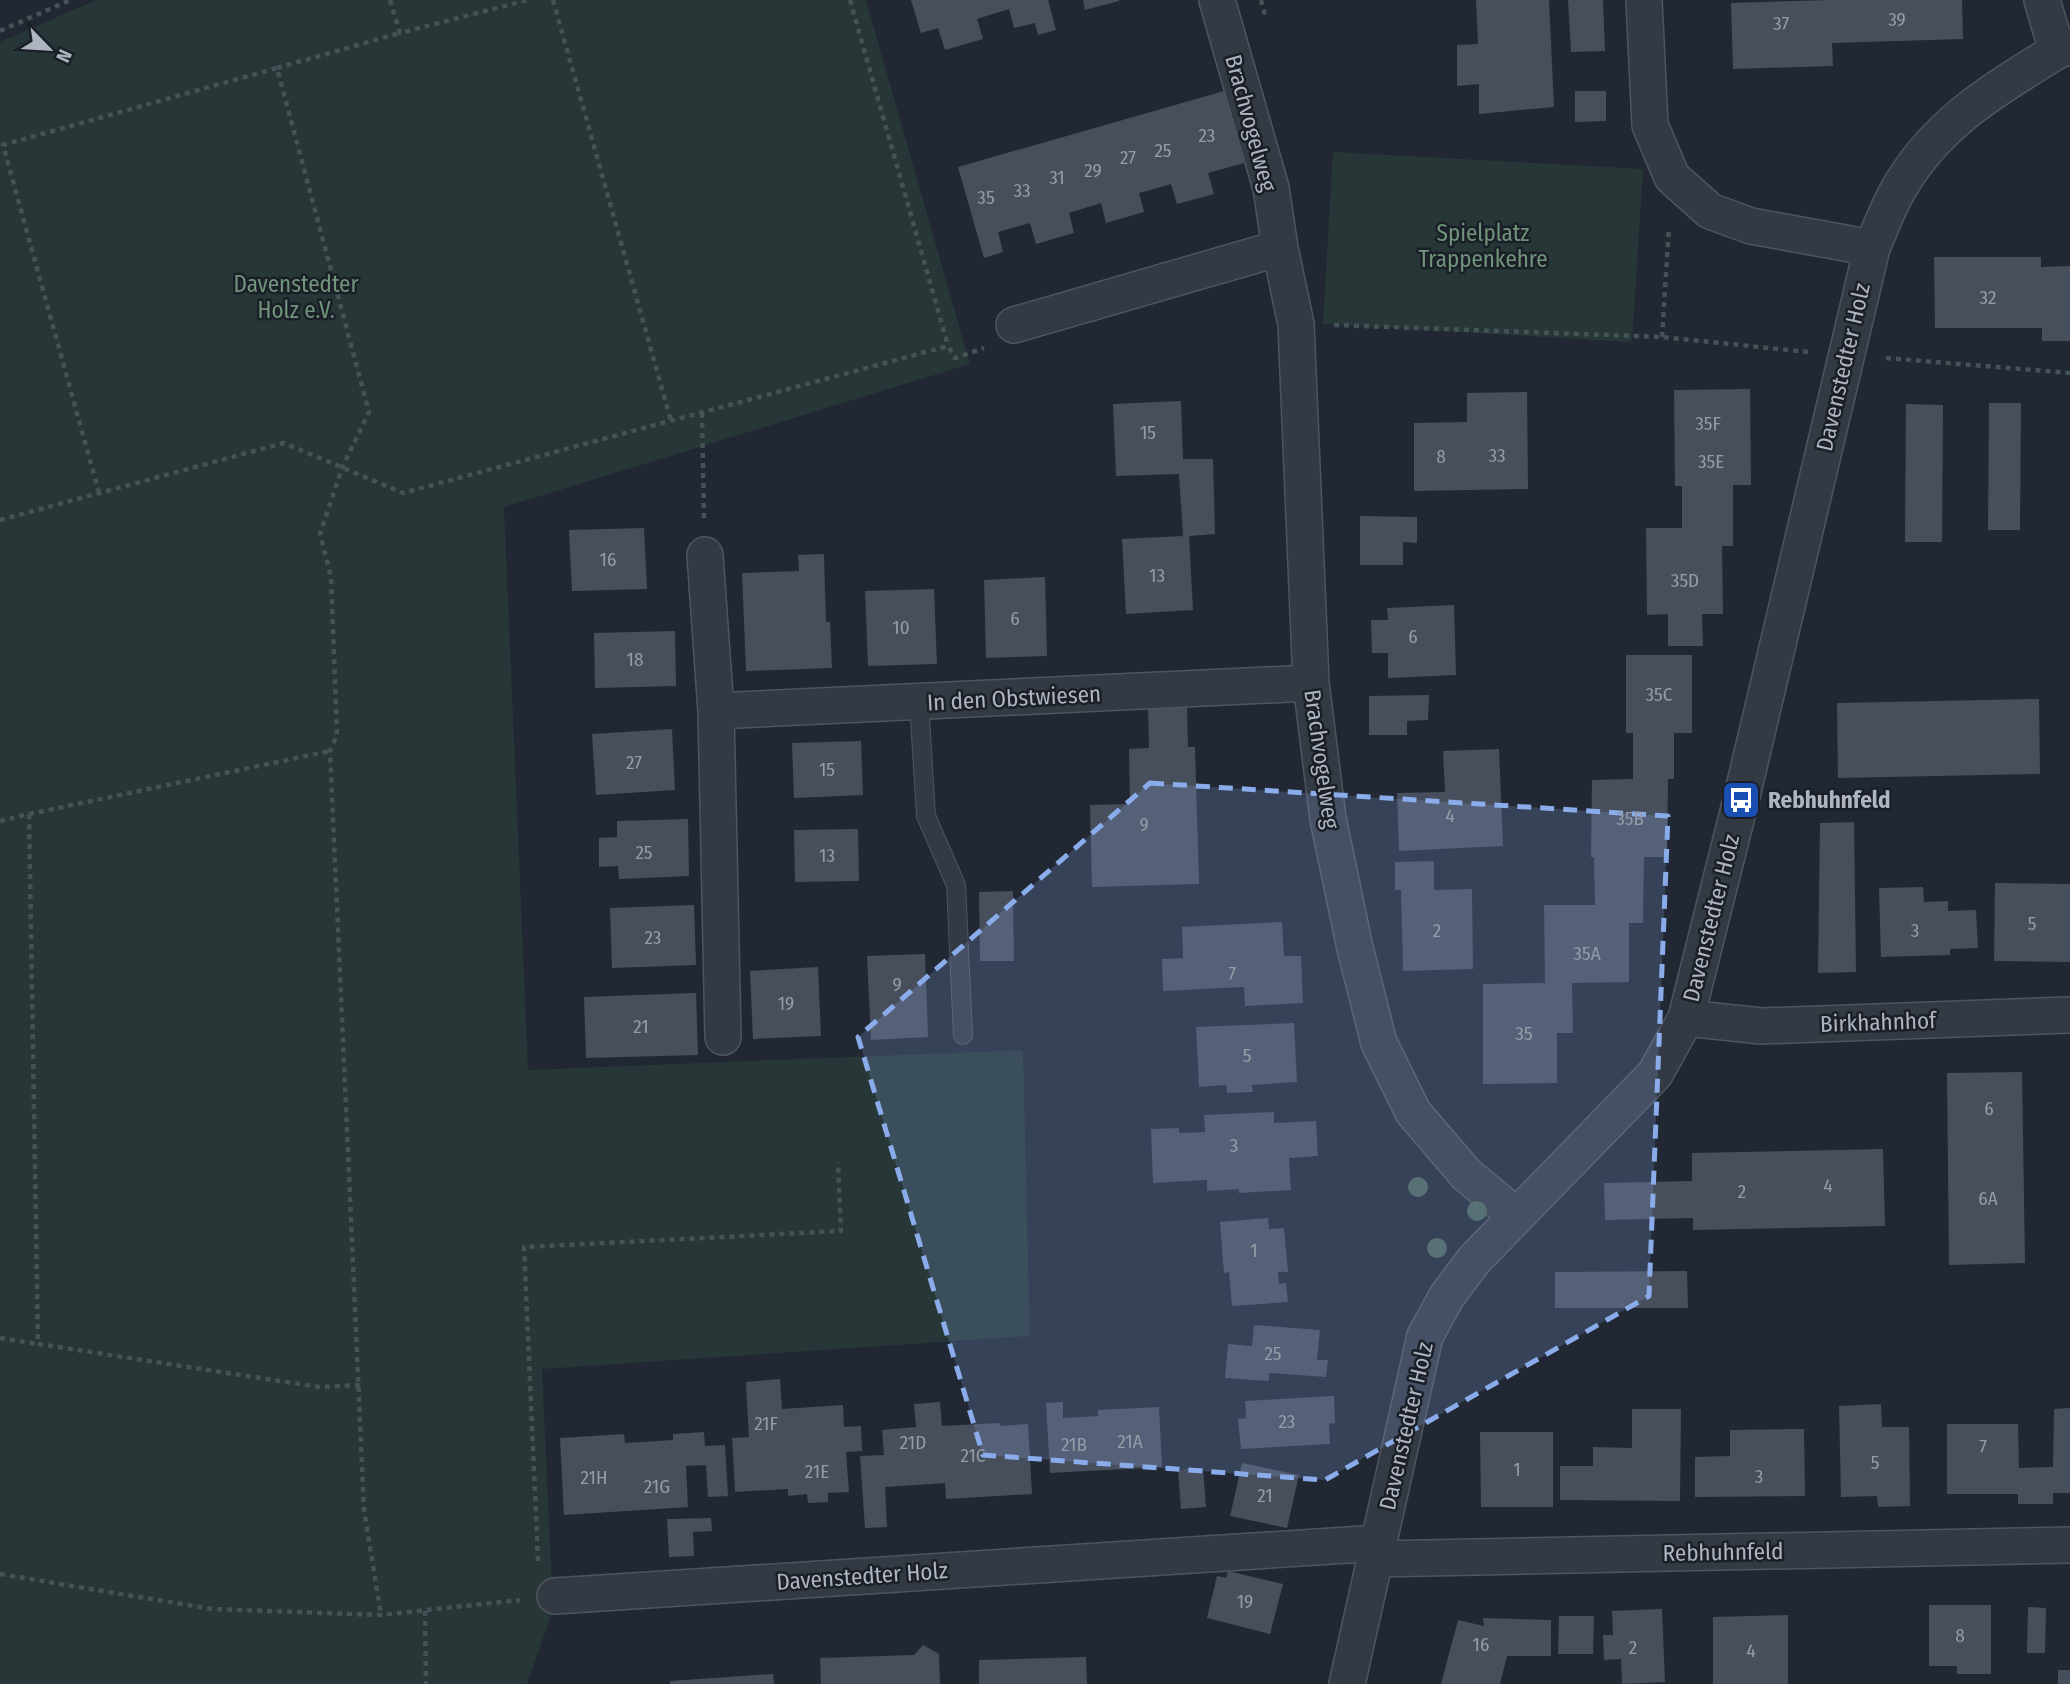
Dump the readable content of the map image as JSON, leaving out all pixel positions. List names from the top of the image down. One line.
{"streets":{"street":["Brachvogelweg","Davenstedter Holz","In den Obstwiesen","Birkhahnhof","Rebhuhnfeld"]},"crossings":[["Brachvogelweg","Davenstedter Holz"],["Brachvogelweg","In den Obstwiesen"],["Davenstedter Holz","Birkhahnhof"],["Davenstedter Holz","Rebhuhnfeld"]],"parks":["Spielplatz Trappenkehre","Davenstedter Holz e.V."],"places":{"bus stop":["Rebhuhnfeld"]},"house_numbers":["39","37","23","25","27","29","31","33","35","32","35F","15","33","8","35E","16","13","35D","6","10","6","18","35C","27","15","4","35B","9","25","13","5","2","3","23","35A","7","9","19","21","35","5","6","3","4","2","6A","1","25","23","21F","21A","21D","21B","7","21C","5","1","21E","3","21H","21G","21","19","8","16","2","4"],"north":"bottom right"}
